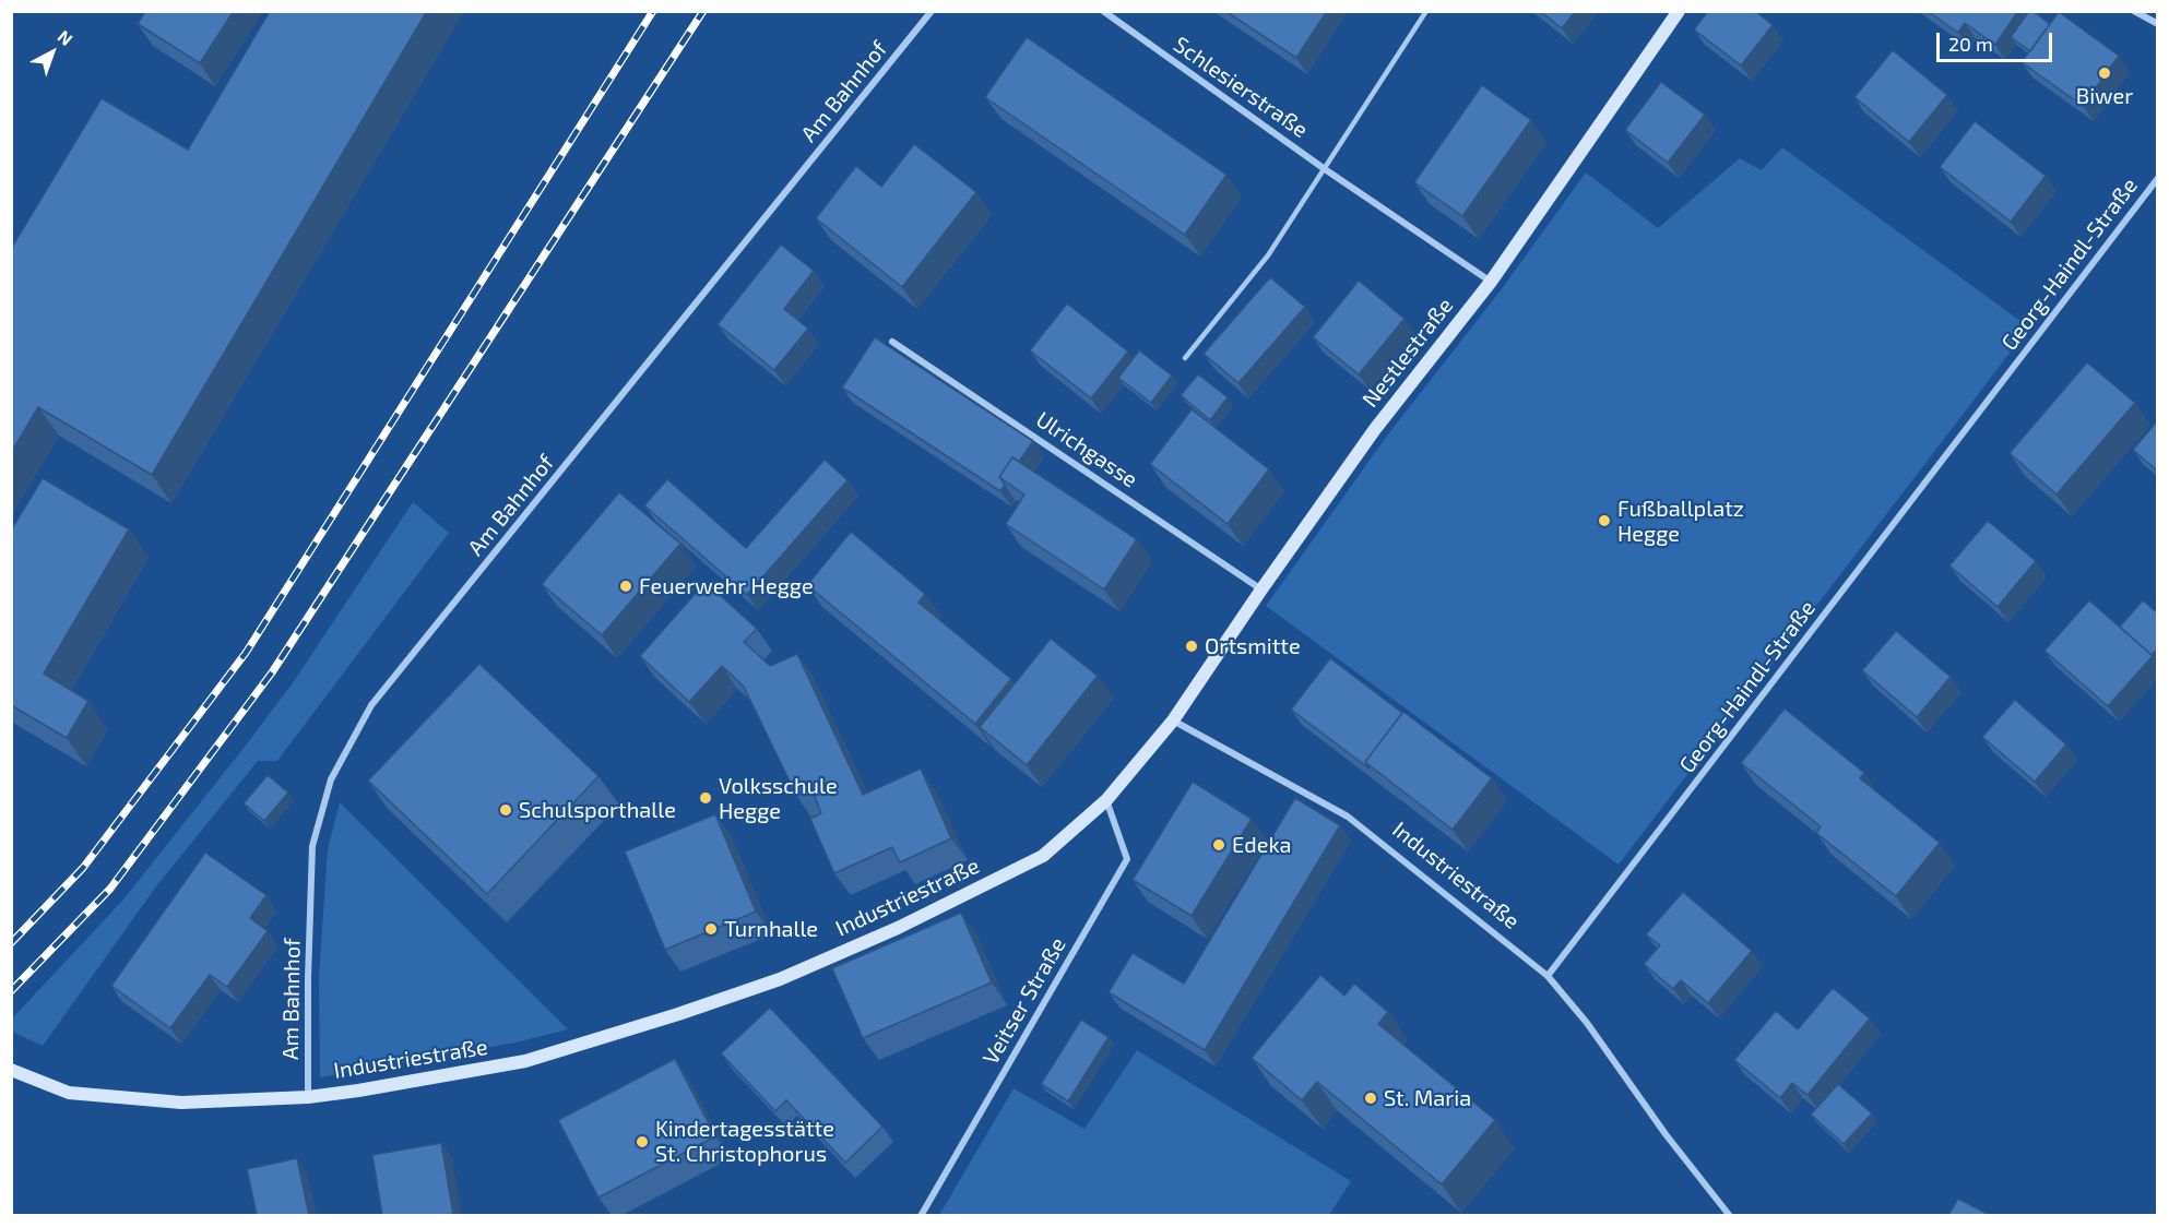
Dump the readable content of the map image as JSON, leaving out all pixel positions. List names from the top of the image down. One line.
{"streets":{"street":["Schlesierstraße","Am Bahnhof","Georg-Haindl-Straße","Nestlestraße","Ulrichgasse","Industriestraße","Veitser Straße"]},"crossings":[["Schlesierstraße","Nestlestraße"],["Am Bahnhof","Industriestraße"],["Georg-Haindl-Straße","Industriestraße"],["Nestlestraße","Ulrichgasse"],["Nestlestraße","Industriestraße"],["Industriestraße","Veitser Straße"]],"places":["Biwer","Fußballplatz Hegge","Feuerwehr Hegge","Ortsmitte","Volksschule Hegge","Schulsporthalle","Edeka","Turnhalle","St. Maria","Kindertagesstätte St. Christophorus"],"scale_bar":"20 m","north":"top right"}
